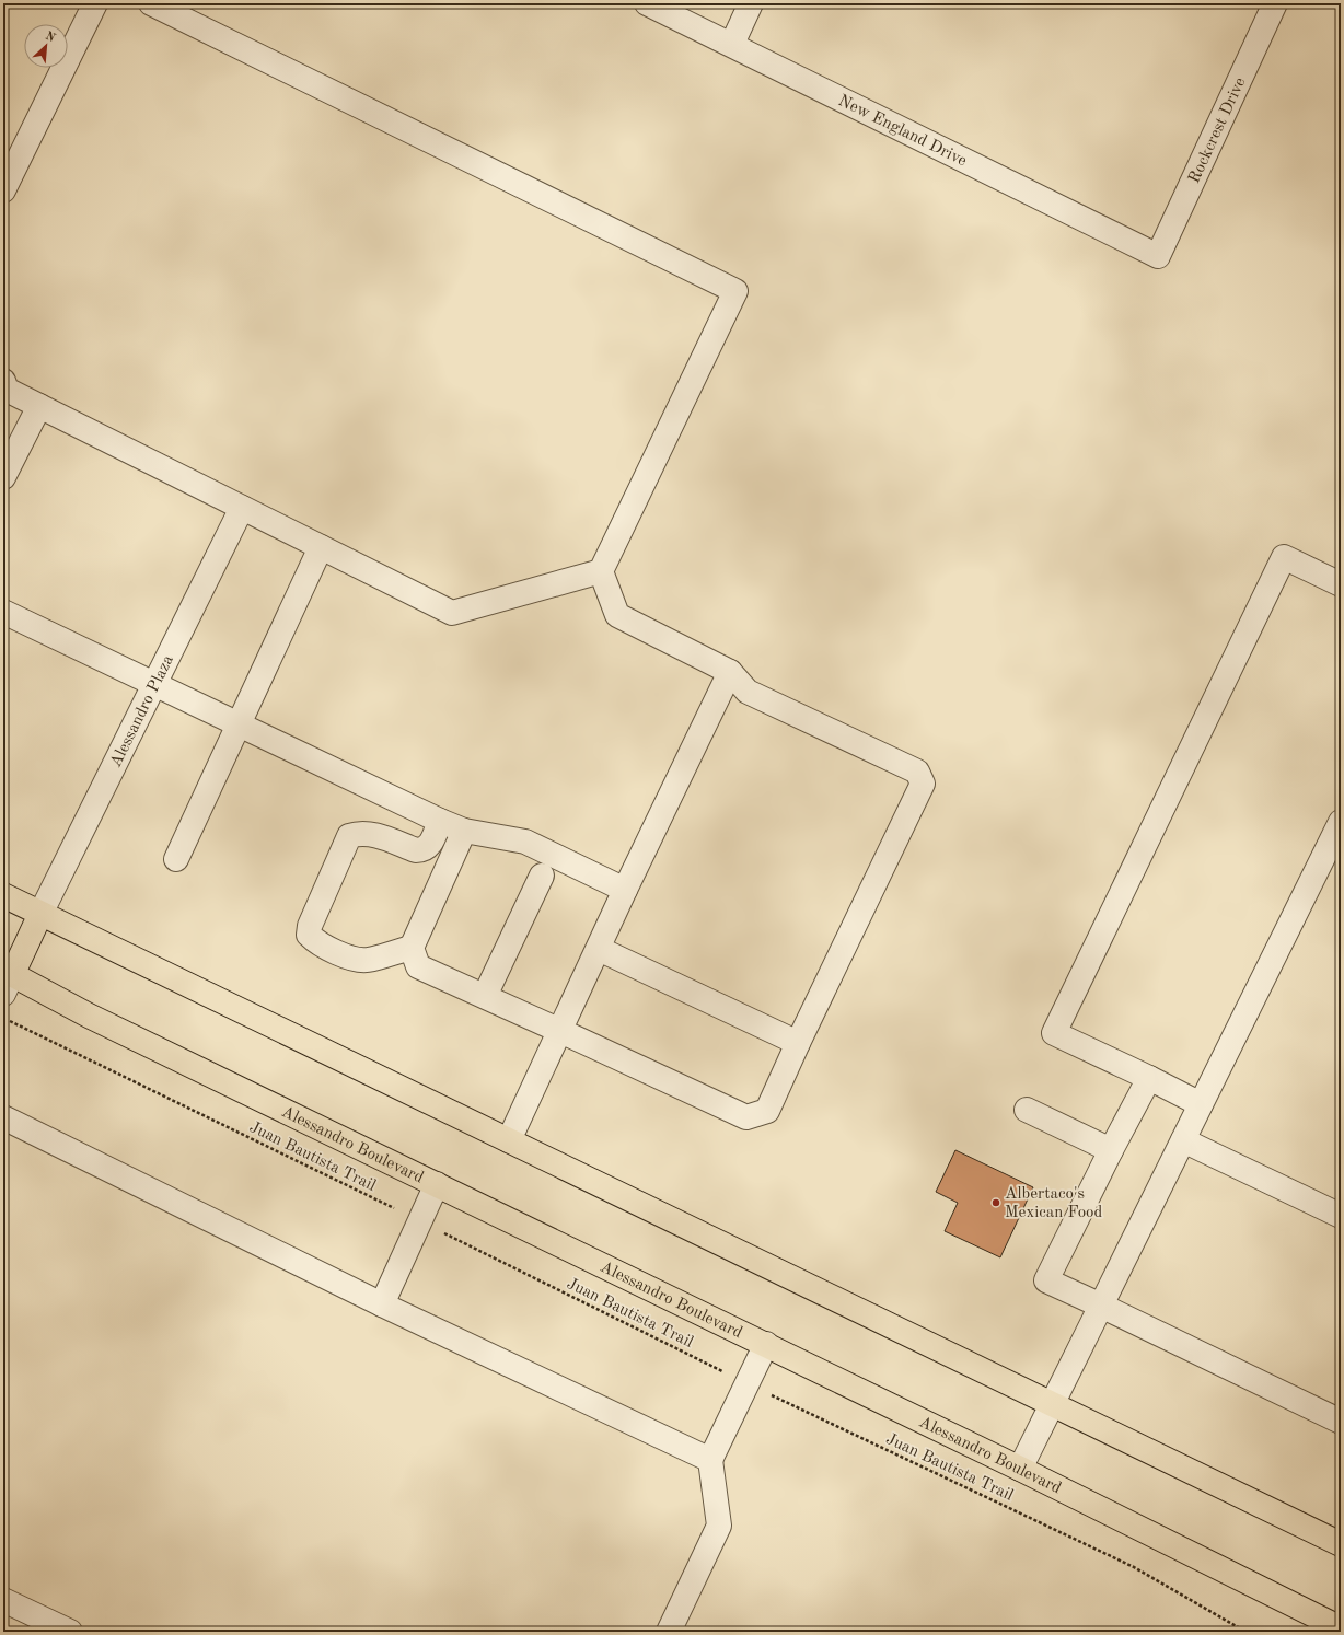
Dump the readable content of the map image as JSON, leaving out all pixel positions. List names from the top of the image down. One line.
{"streets":{"main road":["Alessandro Boulevard"],"street":["New England Drive","Rockcrest Drive","Alessandro Plaza"],"path":["Juan Bautista Trail"]},"crossings":[["New England Drive","Rockcrest Drive"]],"places":["Albertaco's Mexican Food"],"north":"top right"}
